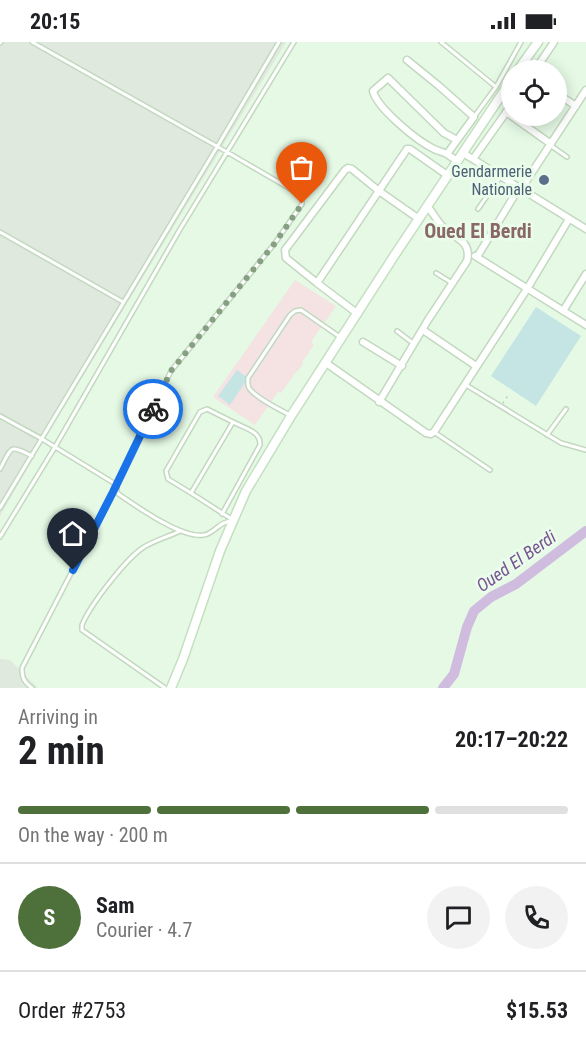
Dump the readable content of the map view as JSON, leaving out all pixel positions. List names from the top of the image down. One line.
{"districts":["Oued El Berdi"],"water":["Oued El Berdi"],"places":["Gendarmerie Nationale"],"page":{"status":"20:15","heading":["2 min","Arriving in","20:17–20:22"],"panel":["Sam","Courier · 4.7","Order #2753","$15.53"],"bar":"On the way · 200 m","round":"S"}}
